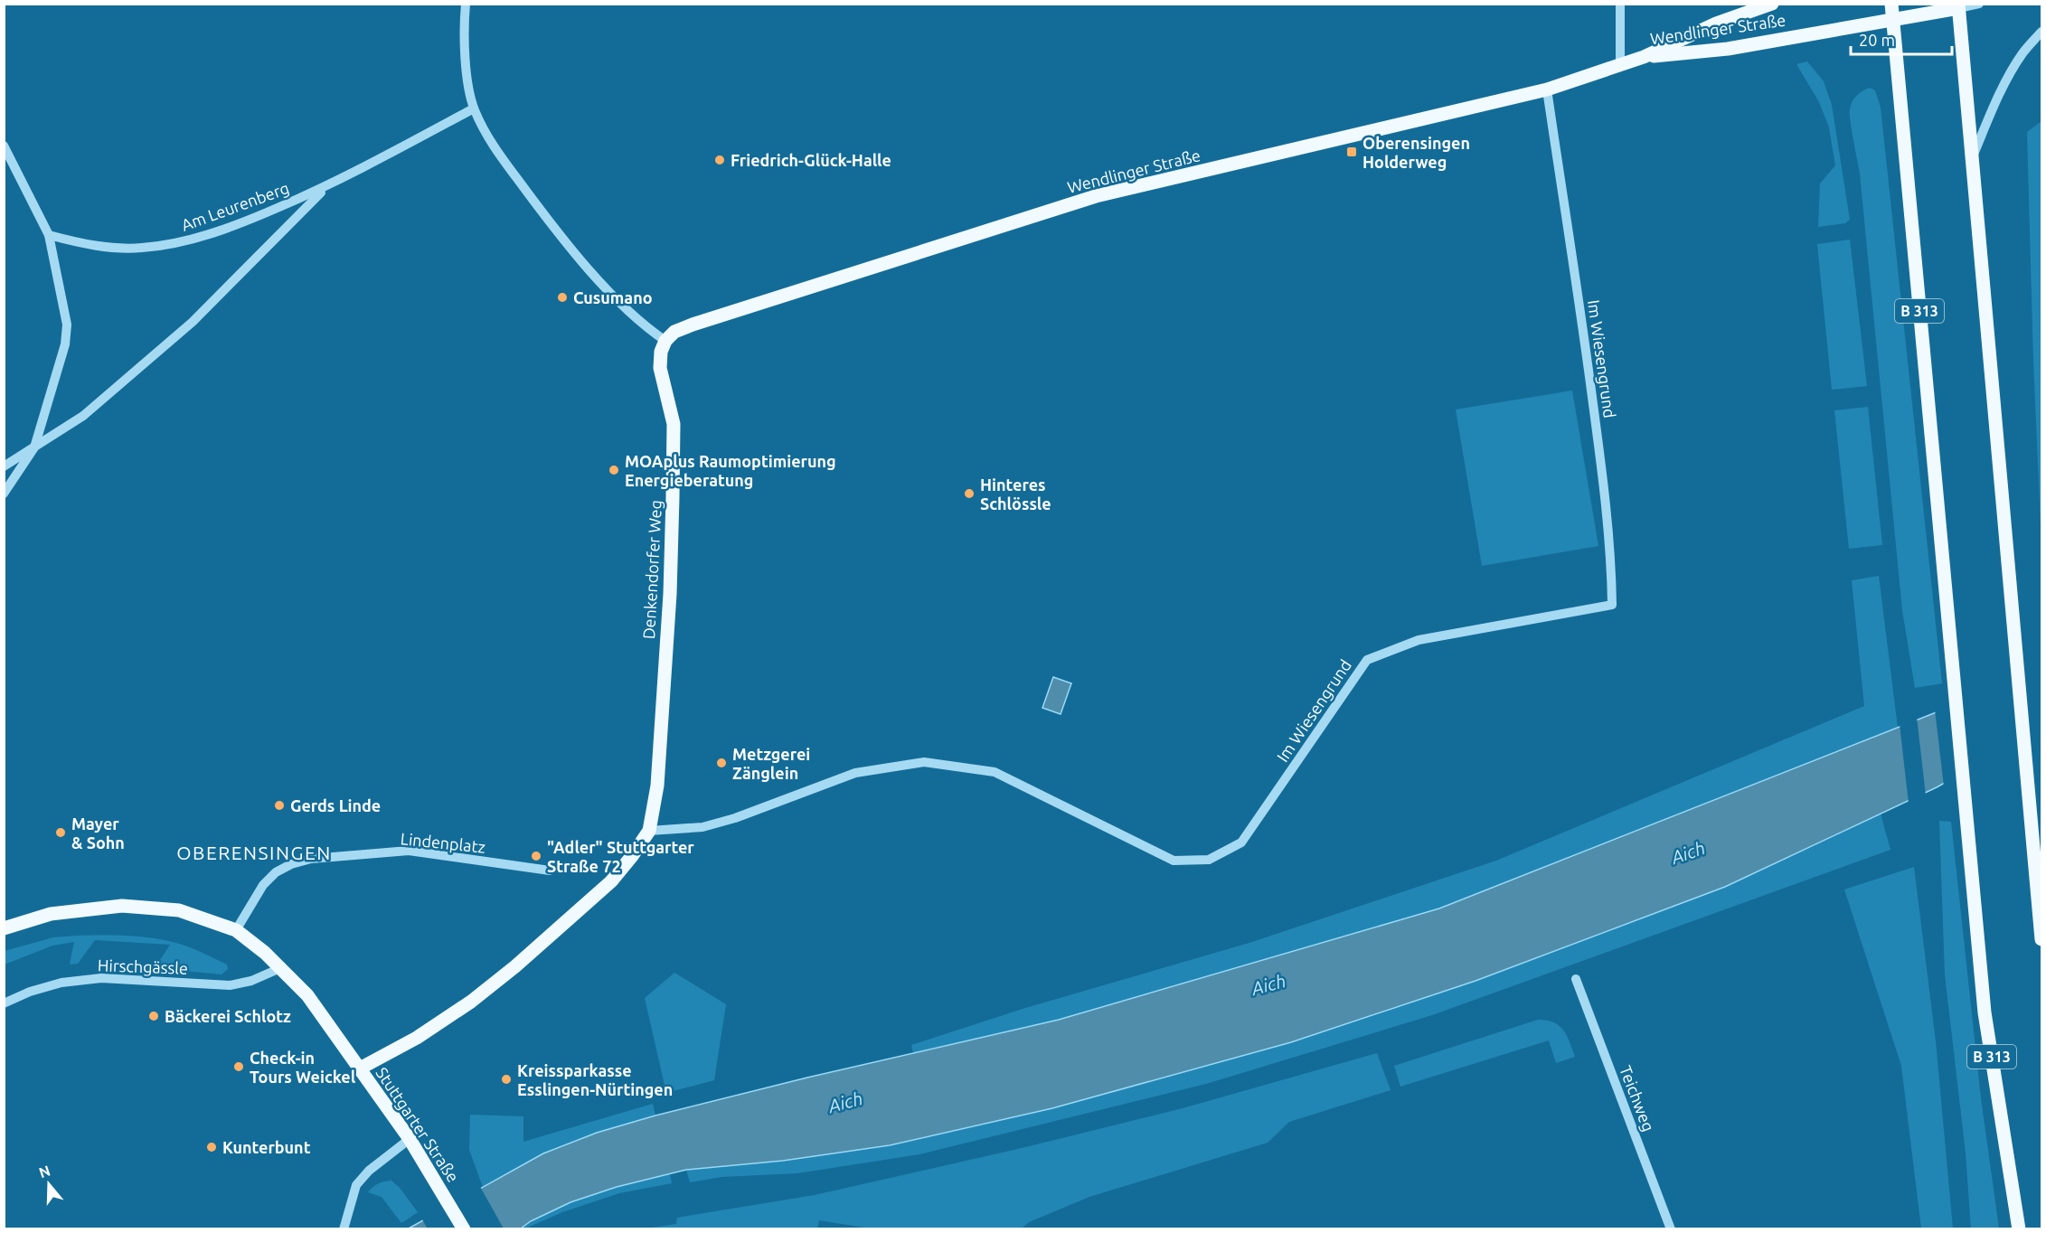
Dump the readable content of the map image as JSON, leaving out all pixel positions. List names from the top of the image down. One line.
{"streets":{"main road":["Wendlinger Straße","B 313","Denkendorfer Weg","Stuttgarter Straße"],"street":["Am Leurenberg","Im Wiesengrund","Lindenplatz","Hirschgässle","Teichweg"]},"crossings":[["Wendlinger Straße","B 313"],["Wendlinger Straße","Im Wiesengrund"],["Wendlinger Straße","Denkendorfer Weg"],["Im Wiesengrund","Denkendorfer Weg"],["Denkendorfer Weg","Stuttgarter Straße"],["Lindenplatz","Stuttgarter Straße"],["Hirschgässle","Stuttgarter Straße"]],"districts":["OBERENSINGEN"],"water":["Aich"],"places":{"transit":["Oberensingen Holderweg"],"other":["Friedrich-Glück-Halle","Cusumano","MOAplus Raumoptimierung Energieberatung","Hinteres Schlössle","Metzgerei Zänglein","Gerds Linde","Mayer & Sohn","\"Adler\" Stuttgarter Straße 72","Bäckerei Schlotz","Check-in Tours Weickel","Kreissparkasse Esslingen-Nürtingen","Kunterbunt"]},"scale_bar":"20 m","north":"top"}
